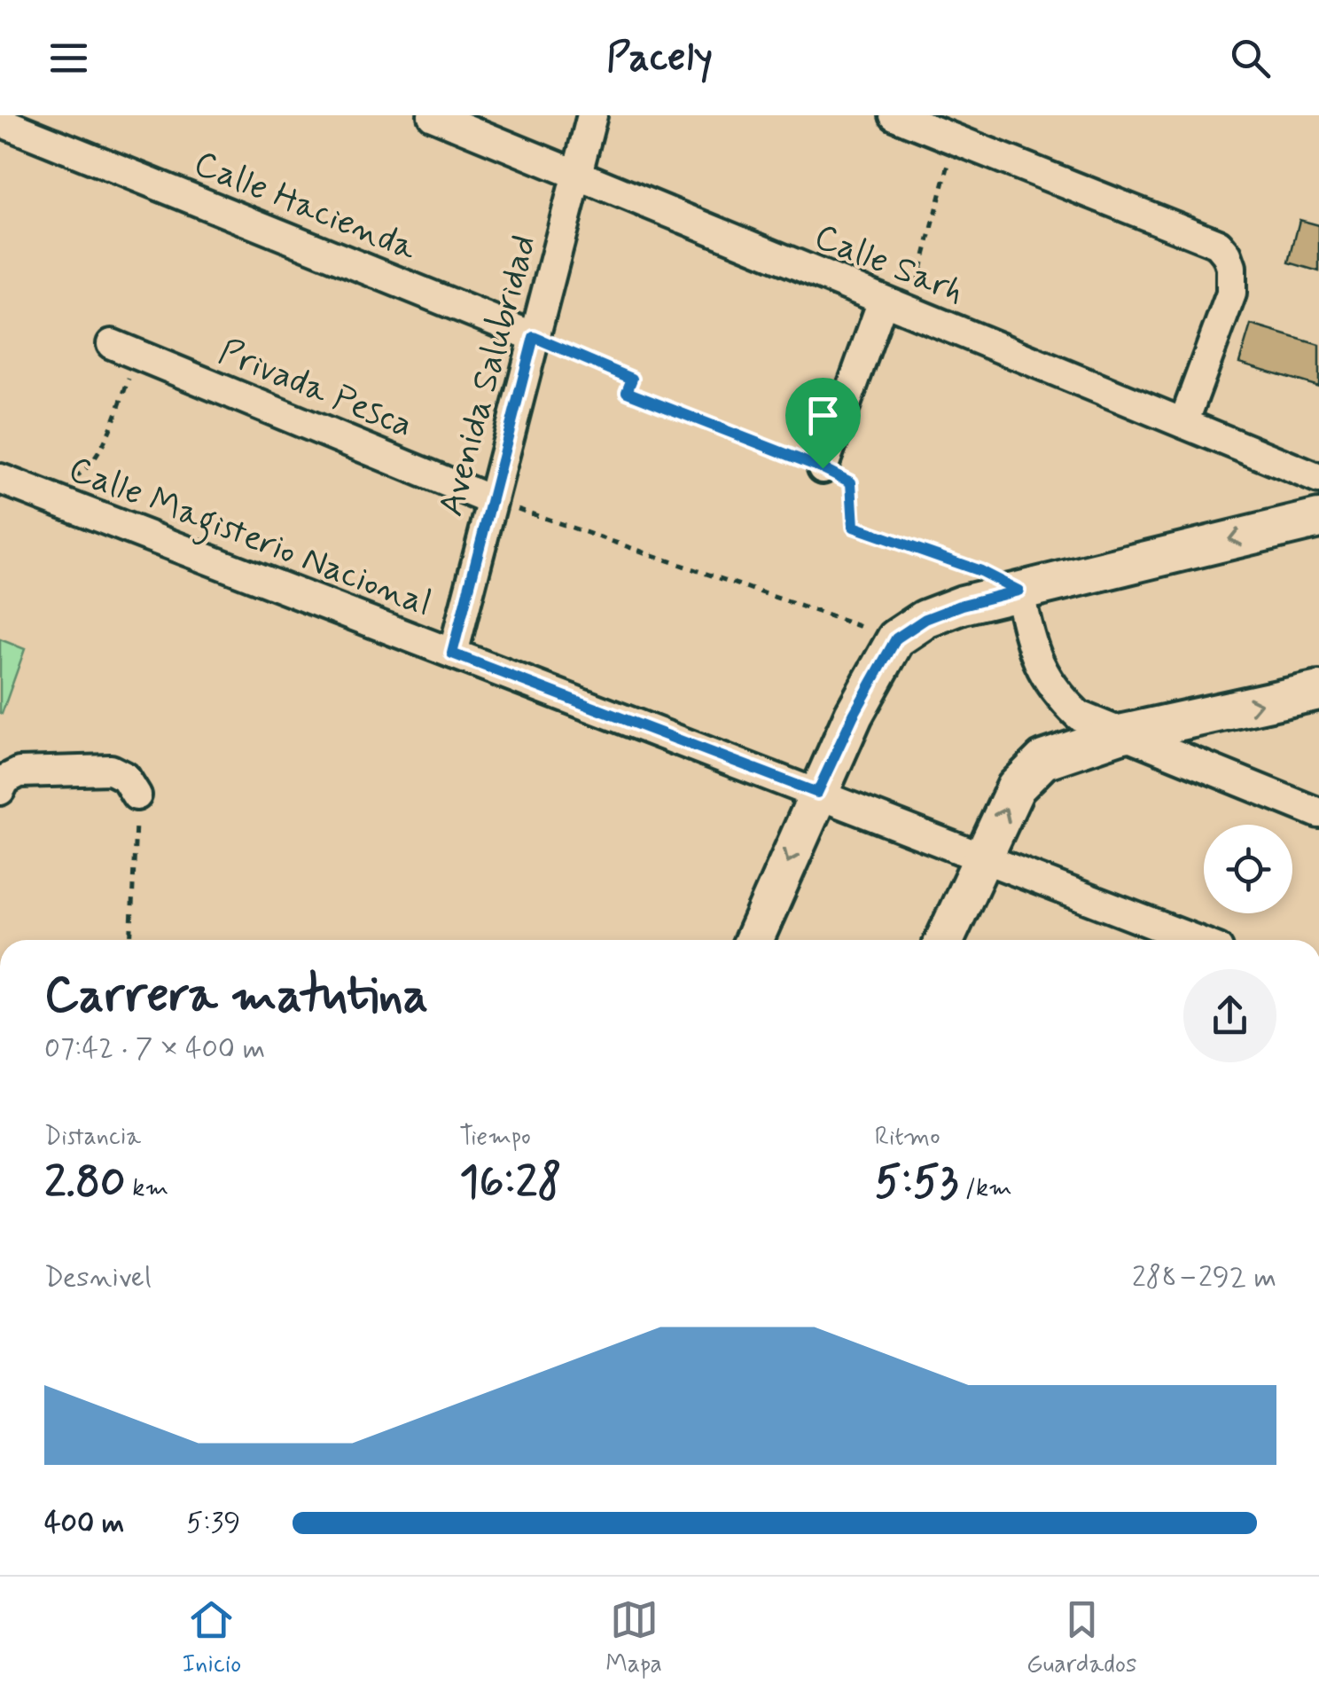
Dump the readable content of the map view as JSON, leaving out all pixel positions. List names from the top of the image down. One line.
{"streets":{"street":["Calle Hacienda","Calle Sarh","Avenida Salubridad","Privada Pesca","Calle Magisterio Nacional"]},"crossings":[["Calle Hacienda","Avenida Salubridad"],["Calle Sarh","Avenida Salubridad"],["Avenida Salubridad","Privada Pesca"],["Avenida Salubridad","Calle Magisterio Nacional"]],"page":{"header":"Pacely","heading":["Carrera matutina","07:42 · 7 × 400 m"],"stats":[["Distancia","2.80 km"],["Tiempo","16:28"],["Ritmo","5:53 /km"]],"chart":["Desnivel","288–292 m"],"list":[{"name":"400 m","note":"5:39"}],"tabs":["Inicio","Mapa","Guardados"]}}
